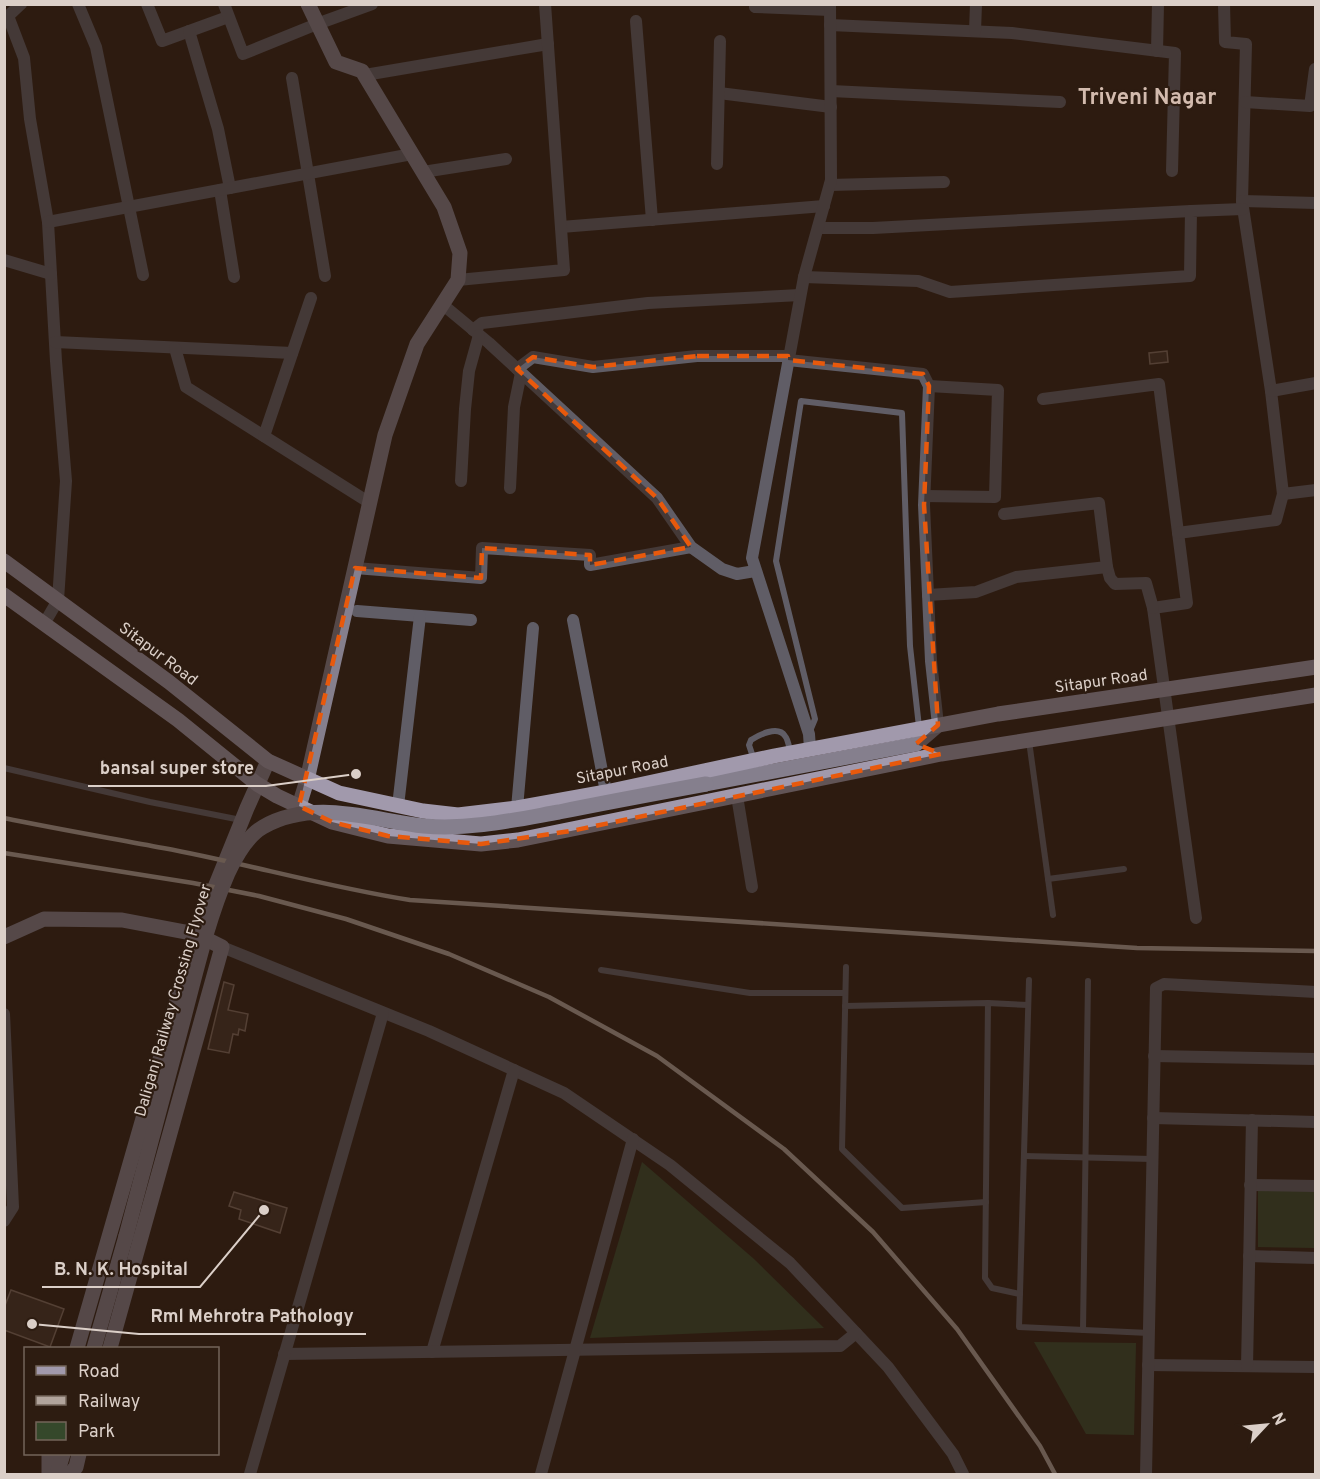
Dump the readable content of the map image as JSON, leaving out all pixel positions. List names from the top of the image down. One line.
{"streets":{"main road":["Sitapur Road"],"street":["Daliganj Railway Crossing Flyover"]},"crossings":[["Sitapur Road","Daliganj Railway Crossing Flyover"]],"districts":["Triveni Nagar"],"places":["bansal super store","B. N. K. Hospital","Rml Mehrotra Pathology"],"legend":["Road","Railway","Park"],"north":"top right"}
